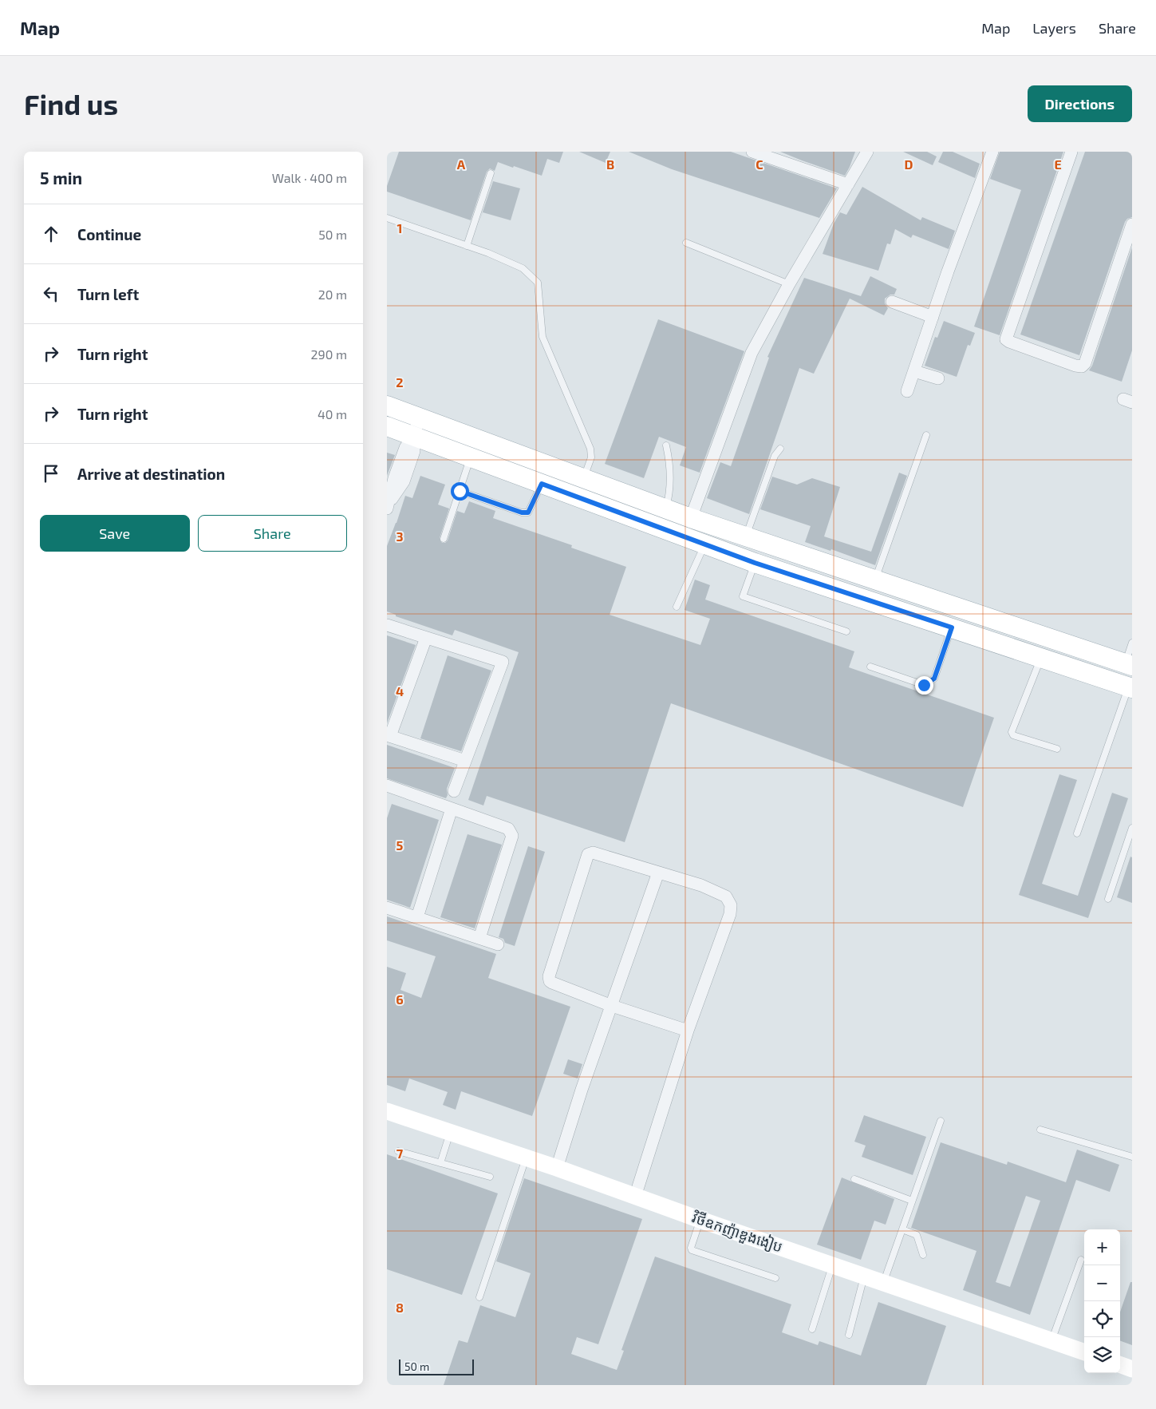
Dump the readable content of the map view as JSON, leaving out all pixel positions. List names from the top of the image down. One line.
{"streets":{"street":["វិថីឧកញ៉ាឌួងងៀប"]},"scale_bar":"50 m","page":{"header":"Map","nav":["Map","Layers","Share"],"buttons":["Directions",["Save","Share"]],"title":"Find us","heading":["5 min","Walk · 400 m"],"list":[["Continue","50 m"],["Turn left","20 m"],["Turn right","290 m"],["Turn right","40 m"],"Arrive at destination"],"map_buttons":["+","−"],"scale":"50 m"},"grid":{"columns":["A","B","C","D","E"],"rows":["1","2","3","4","5","6","7","8"]}}
